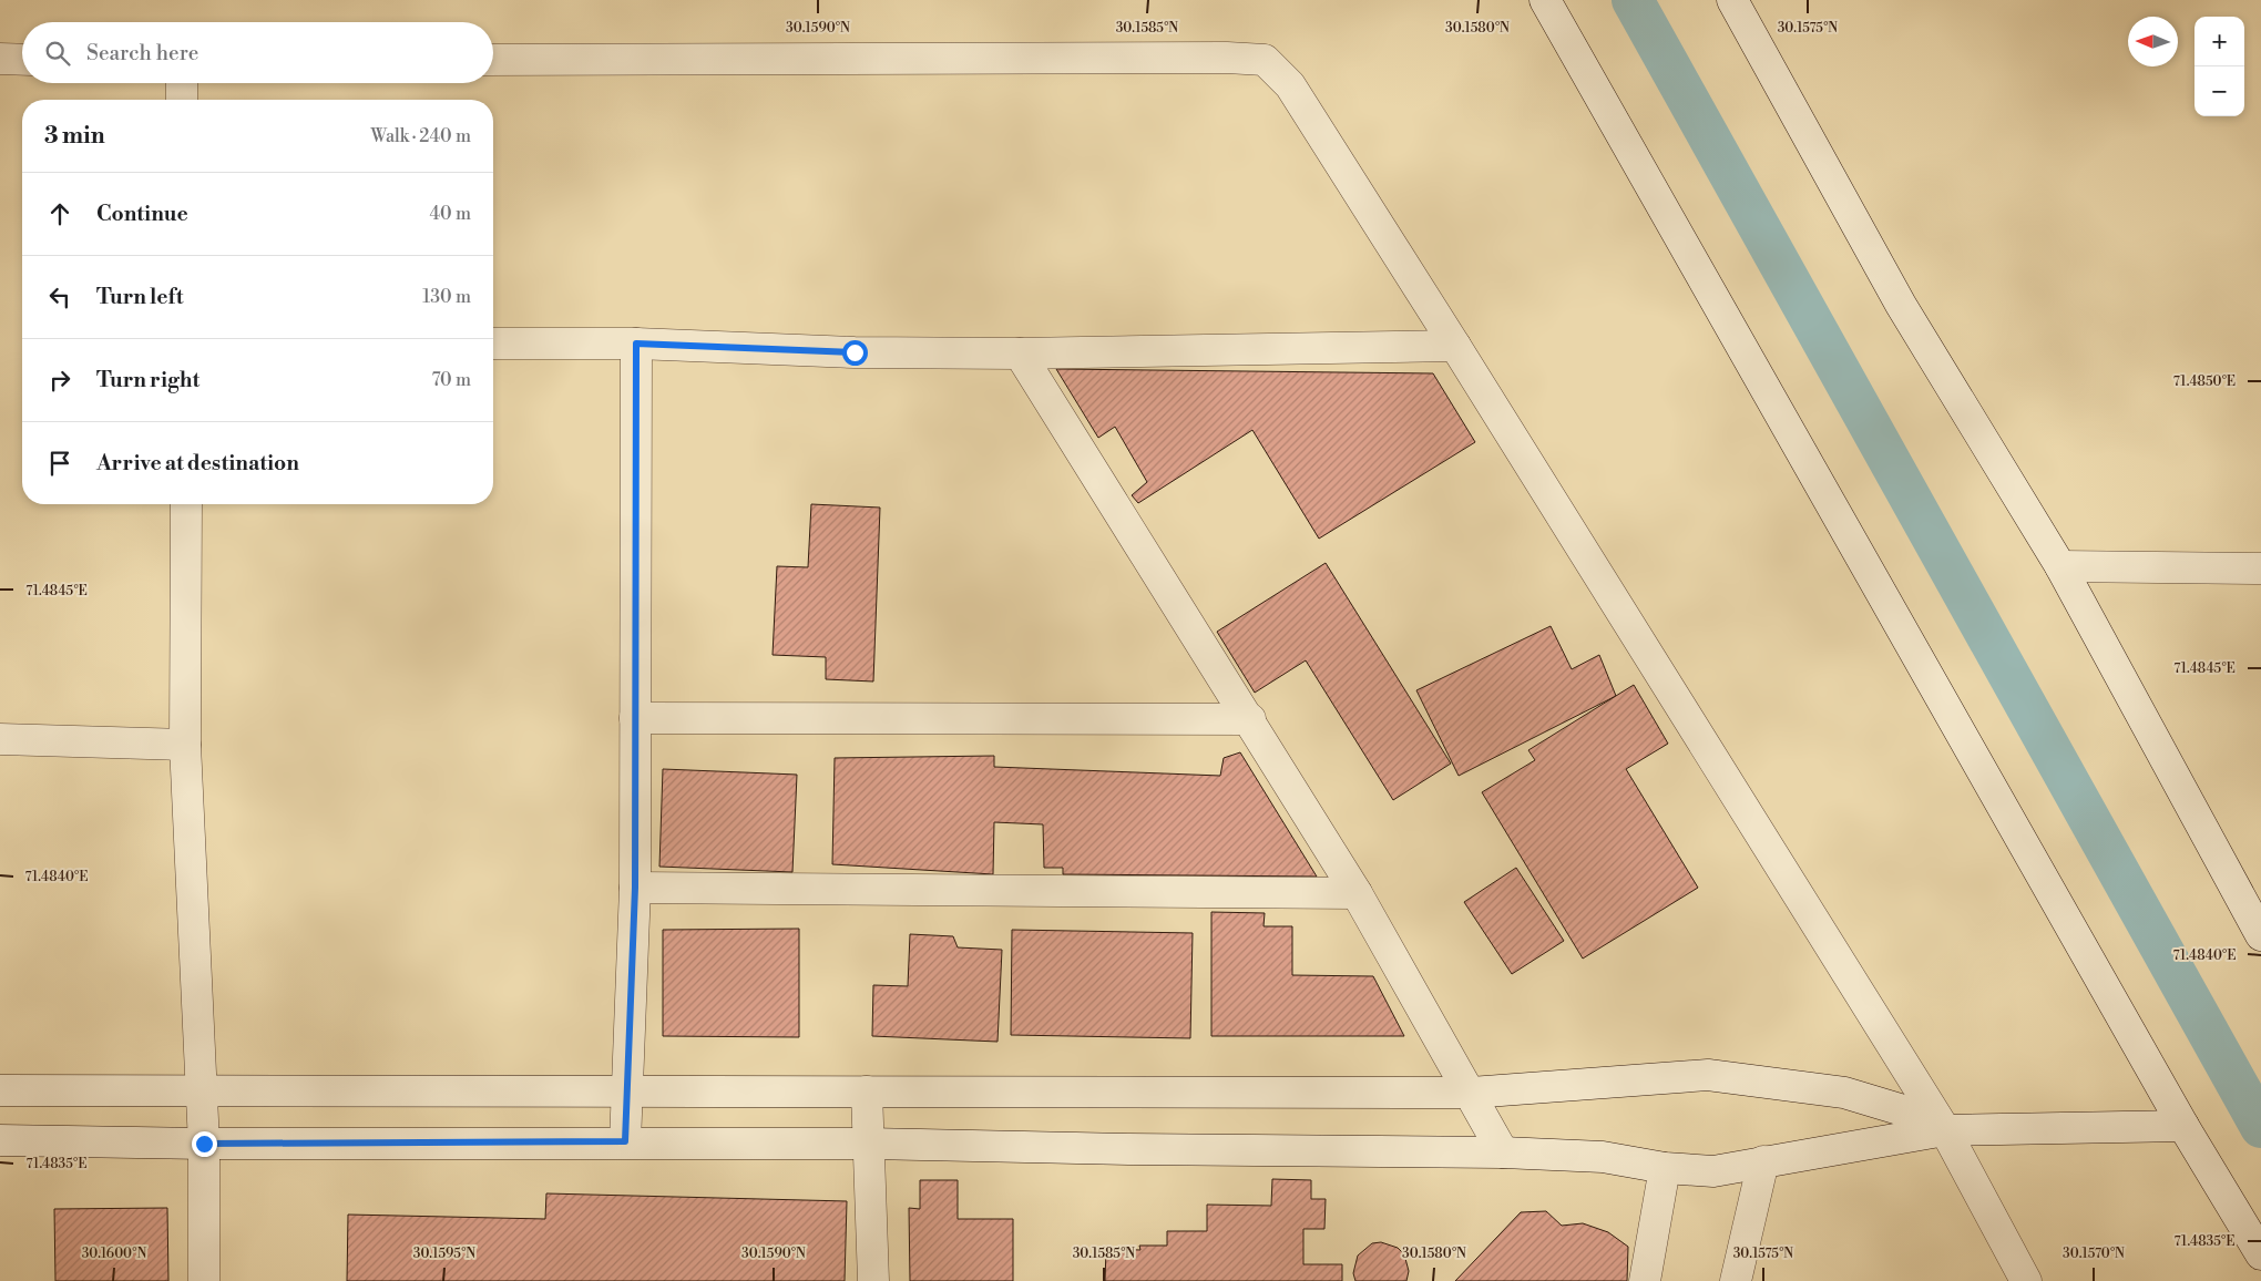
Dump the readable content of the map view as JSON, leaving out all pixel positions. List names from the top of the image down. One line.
{"north":"left","page":{"map_buttons":["+","−"],"search":"Search here","heading":["3 min","Walk · 240 m"],"list":[["Continue","40 m"],["Turn left","130 m"],["Turn right","70 m"],"Arrive at destination"]},"coordinates":["30.1590°N","30.1585°N","30.1580°N","30.1575°N","71.4850°E","71.4845°E","71.4840°E","71.4835°E","30.1600°N","30.1595°N","30.1570°N"]}
